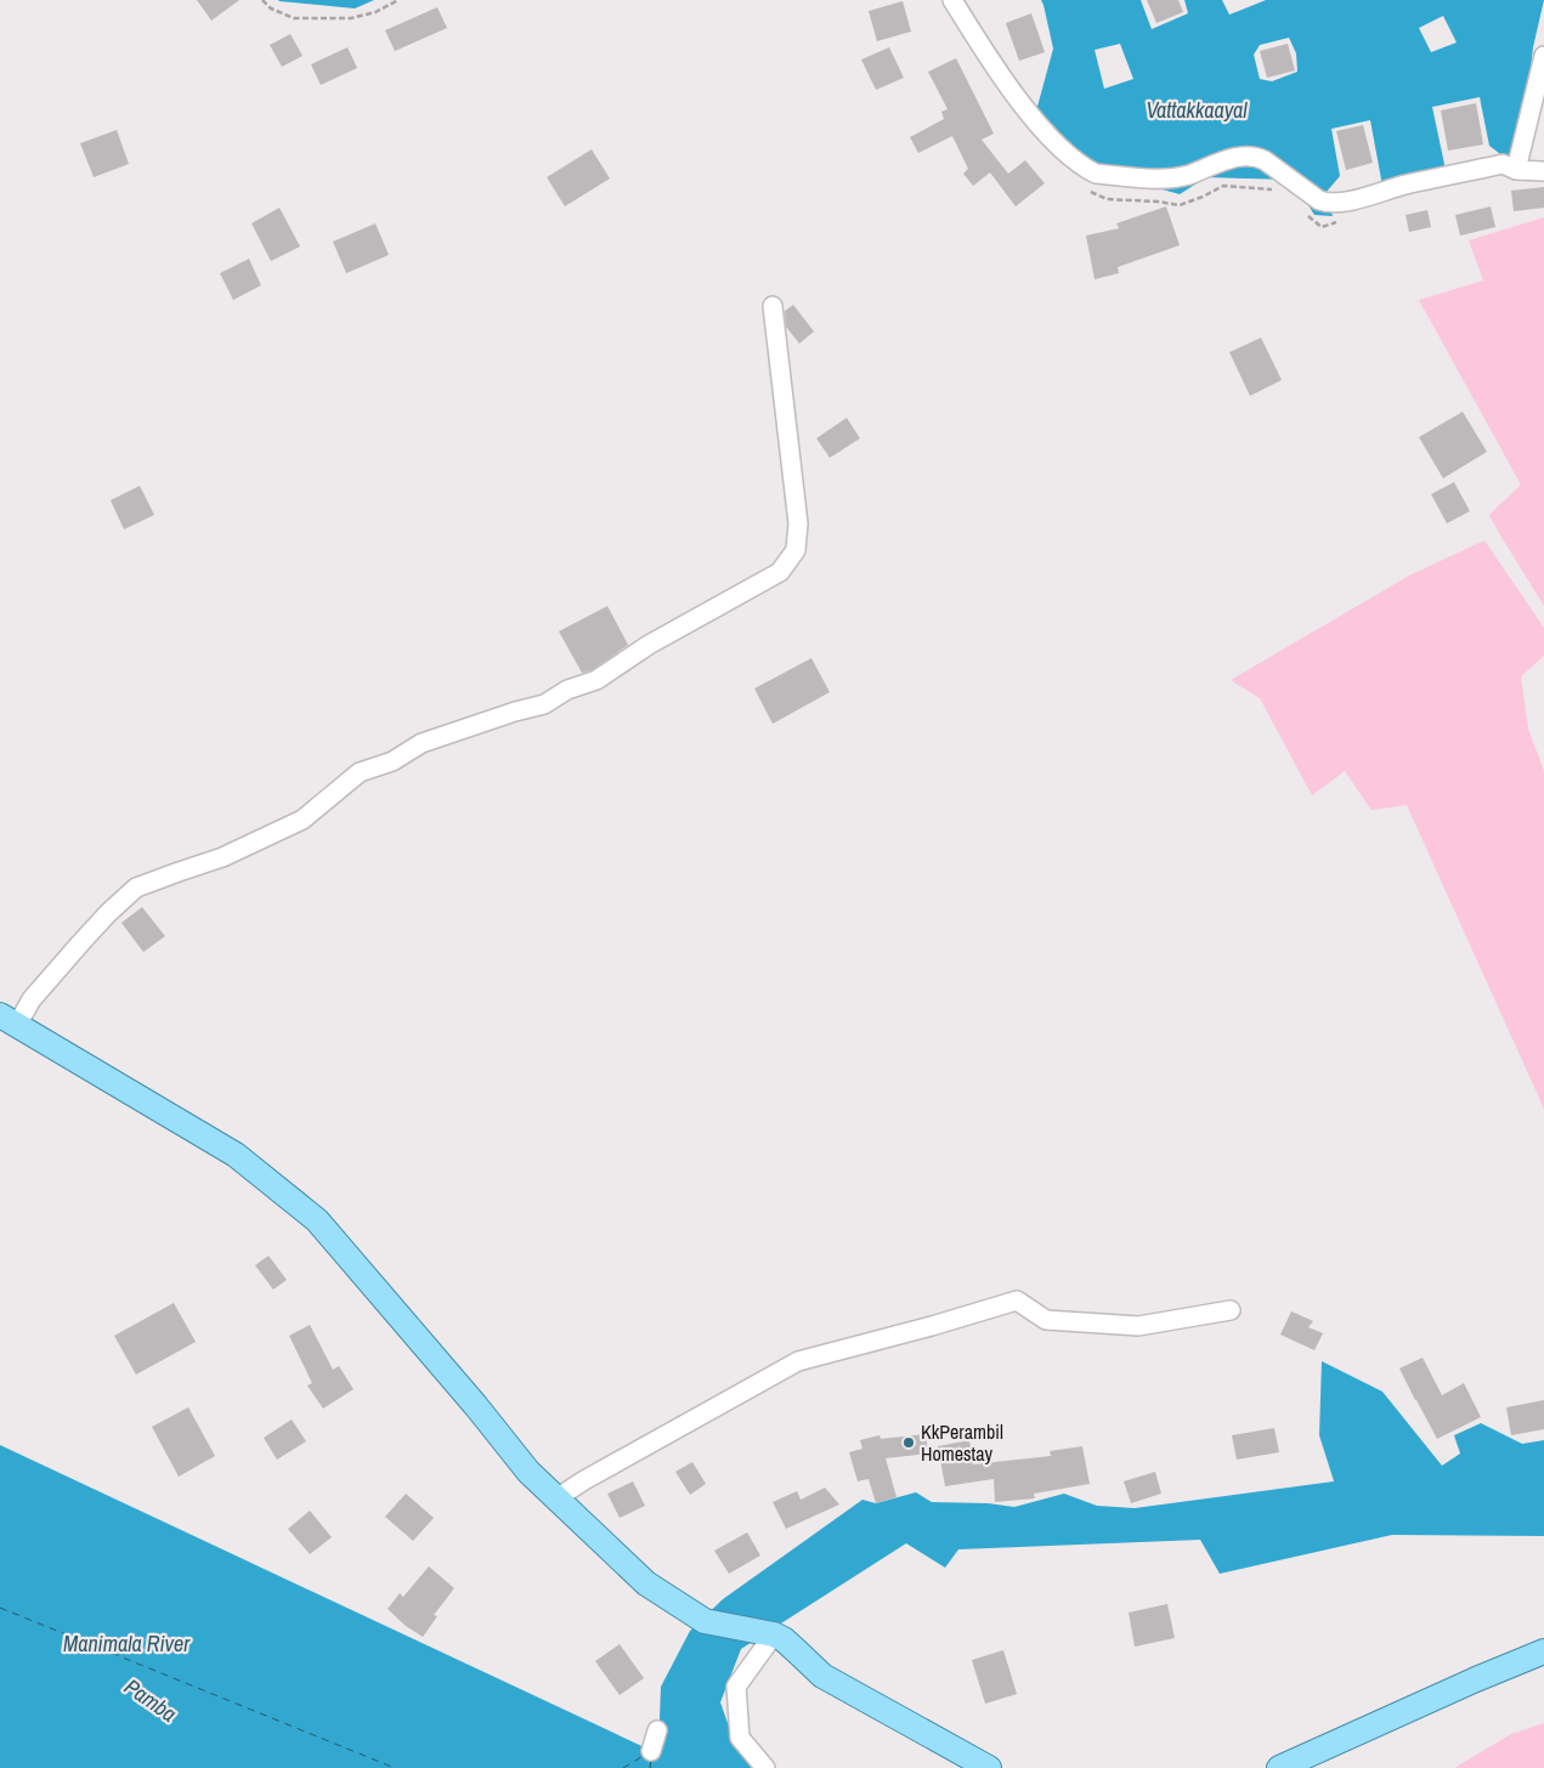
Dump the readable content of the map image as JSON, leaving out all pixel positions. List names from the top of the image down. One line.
{"water":["Vattakkaayal","Manimala River","Pamba"],"places":["KkPerambil Homestay"]}
